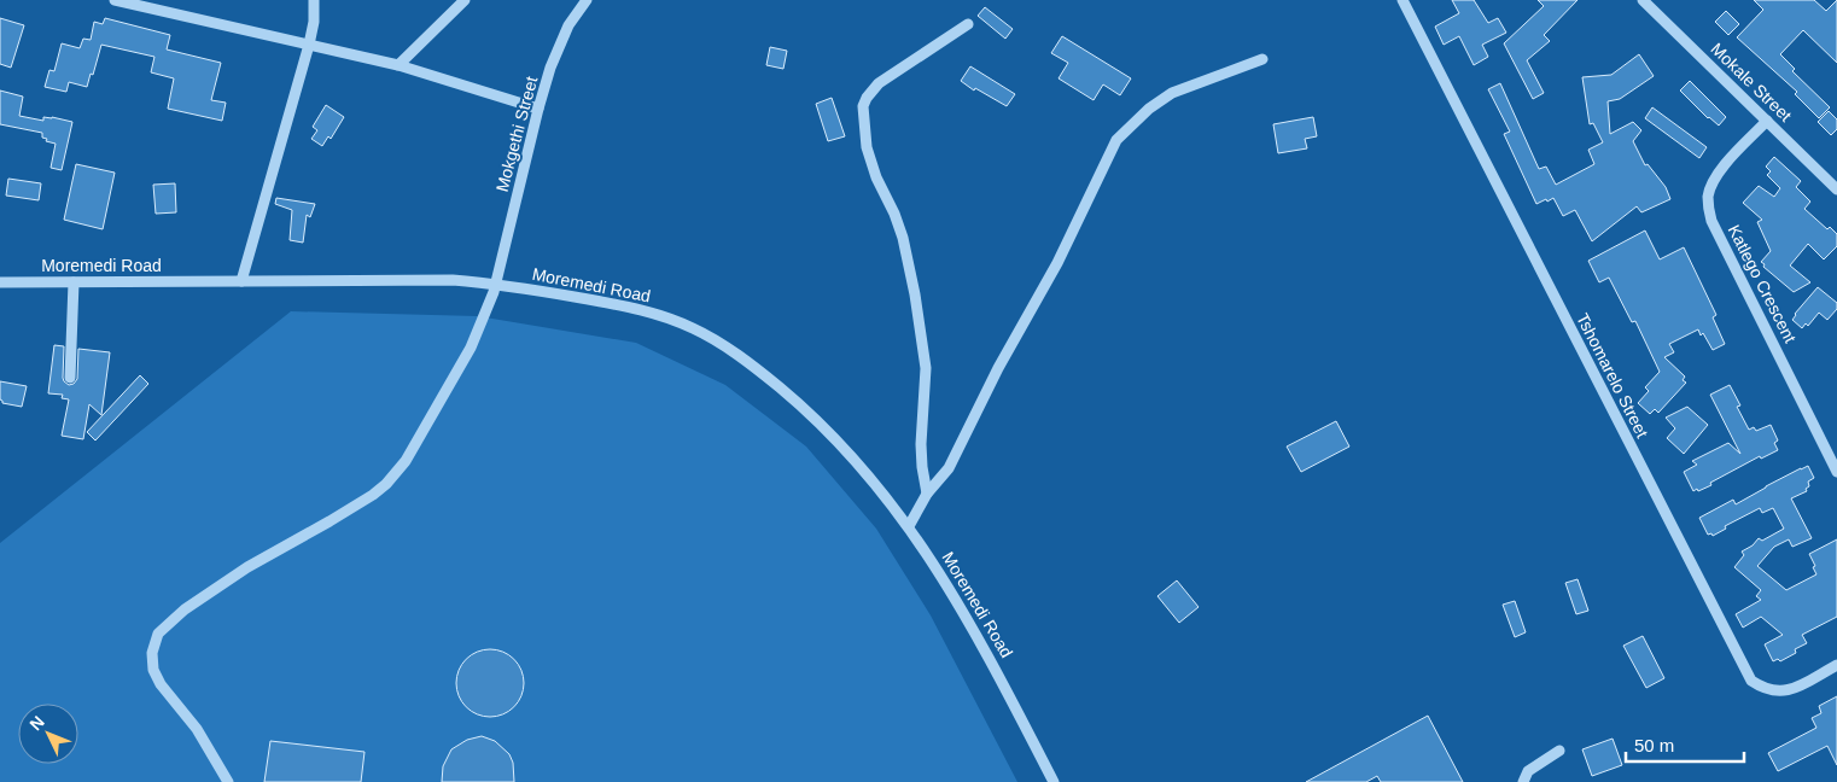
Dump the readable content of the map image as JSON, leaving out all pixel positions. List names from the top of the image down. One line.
{"streets":{"street":["Mokale Street","Mokgethi Street","Moremedi Road","Katlego Crescent","Tshomarelo Street"]},"crossings":[["Mokale Street","Katlego Crescent"],["Mokgethi Street","Moremedi Road"]],"scale_bar":"50 m","north":"top left"}
